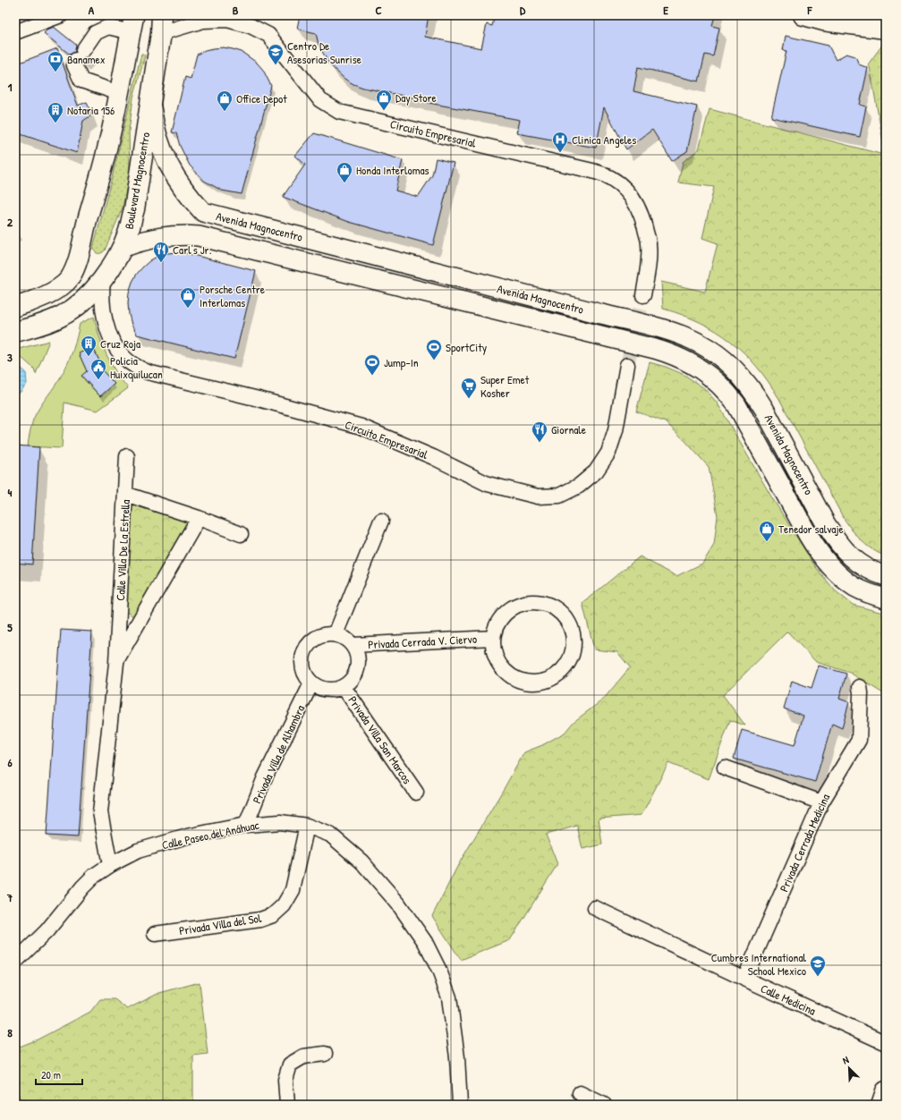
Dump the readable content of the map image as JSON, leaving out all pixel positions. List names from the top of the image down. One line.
{"streets":{"main road":["Boulevard Magnocentro"],"street":["Circuito Empresarial","Avenida Magnocentro","Calle Villa De La Estrella","Privada Cerrada V. Ciervo","Privada Villa San Marcos","Privada Villa de Alhambra","Calle Paseo del Anáhuac","Privada Cerrada Medicina","Privada Villa del Sol","Calle Medicina"]},"crossings":[["Circuito Empresarial","Boulevard Magnocentro"],["Boulevard Magnocentro","Avenida Magnocentro"],["Calle Villa De La Estrella","Calle Paseo del Anáhuac"],["Privada Cerrada V. Ciervo","Privada Villa San Marcos"],["Privada Cerrada V. Ciervo","Privada Villa de Alhambra"],["Privada Villa San Marcos","Privada Villa de Alhambra"],["Privada Villa de Alhambra","Calle Paseo del Anáhuac"],["Calle Paseo del Anáhuac","Privada Villa del Sol"],["Privada Cerrada Medicina","Calle Medicina"]],"places":{"school or university":["Centro De Asesorias Sunrise","Cumbres International School Mexico"],"bank":["Banamex"],"shop":["Day Store","Office Depot","Honda Interlomas","Porsche Centre Interlomas","Tenedor salvaje"],"building":["Notaria 156","Cruz Roja"],"hospital":["Clinica Angeles"],"restaurant":["Carl's Jr.","Giornale"],"sports":["SportCity","Jump-In"],"public building":["Policia Huixquilucan"],"supermarket":["Super Emet Kosher"]},"scale_bar":"20 m","north":"top left","grid":{"columns":["A","B","C","D","E","F"],"rows":["1","2","3","4","5","6","7","8"]}}
